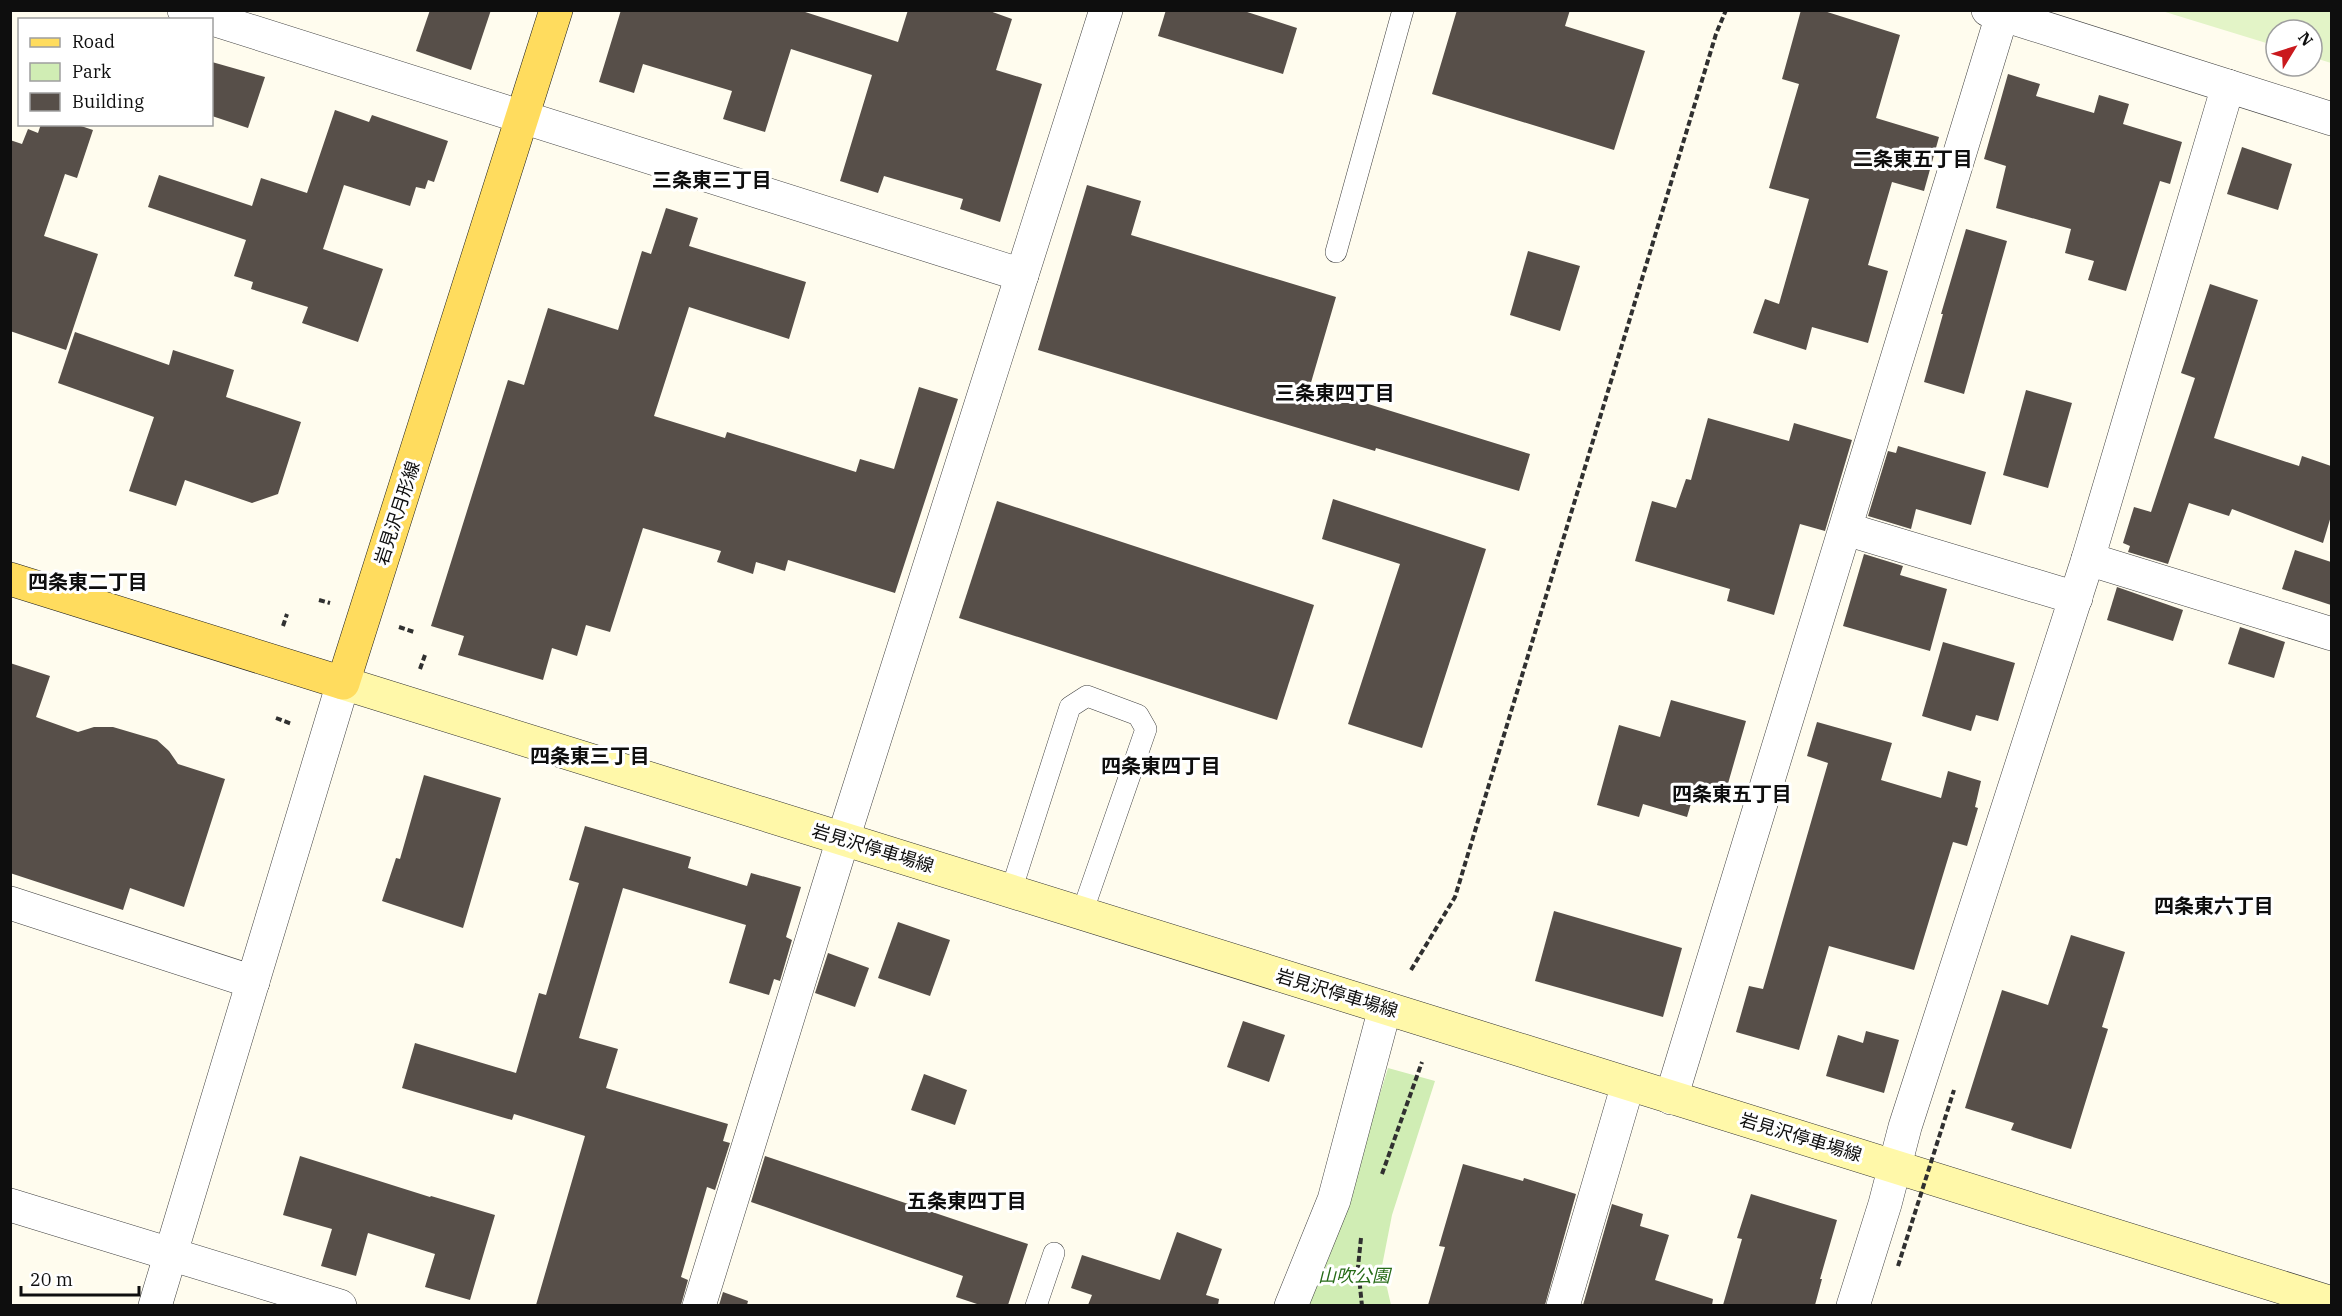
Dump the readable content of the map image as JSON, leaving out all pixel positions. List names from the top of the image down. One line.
{"streets":{"main road":["岩見沢月形線","岩見沢停車場線"]},"crossings":[["岩見沢月形線","岩見沢停車場線"]],"districts":["二条東五丁目","三条東三丁目","三条東四丁目","四条東二丁目","四条東三丁目","四条東四丁目","四条東五丁目","四条東六丁目","五条東四丁目"],"parks":["山吹公園"],"legend":["Road","Park","Building"],"scale_bar":"20 m","north":"top right"}
